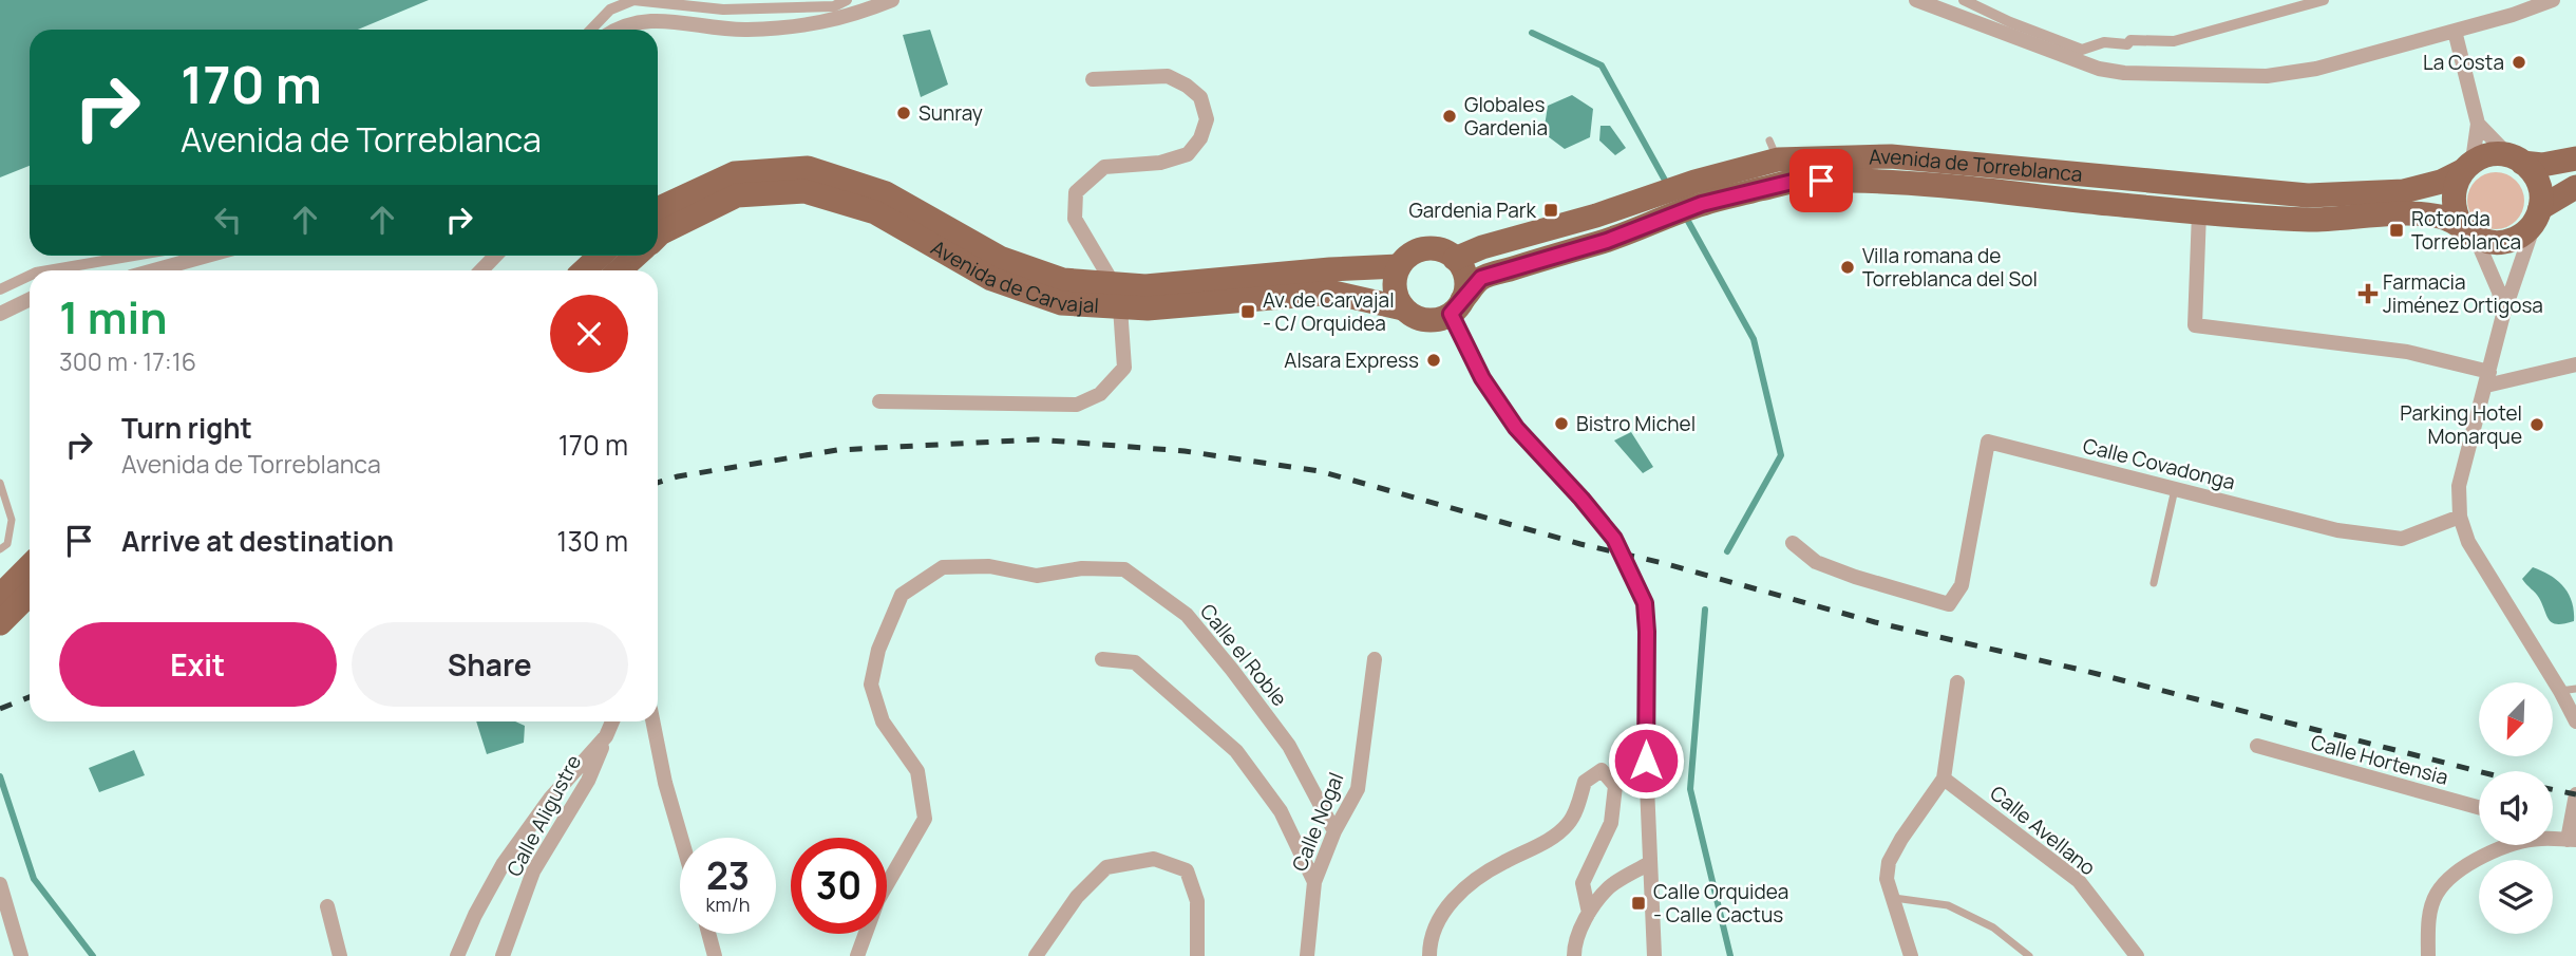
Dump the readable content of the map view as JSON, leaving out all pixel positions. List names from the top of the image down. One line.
{"streets":{"main road":["Avenida de Torreblanca","Avenida de Carvajal"],"street":["Calle Covadonga","Calle el Roble","Calle Hortensia","Calle Aligustre","Calle Nogal","Calle Avellano"]},"crossings":[["Avenida de Torreblanca","Avenida de Carvajal"],["Calle el Roble","Calle Nogal"]],"places":{"other":["La Costa","Sunray","Globales Gardenia","Villa romana de Torreblanca del Sol","Alsara Express","Bistro Michel","Parking Hotel Monarque"],"transit":["Gardenia Park","Rotonda Torreblanca","Av. de Carvajal - C/ Orquidea","Calle Orquidea - Calle Cactus"],"health":["Farmacia Jiménez Ortigosa"]},"north":"bottom left","page":{"turn":["170 m","Avenida de Torreblanca"],"heading":["1 min","300 m · 17:16"],"list":[{"name":"Turn right","note":"Avenida de Torreblanca","value":"170 m"},{"name":"Arrive at destination","value":"130 m"}],"buttons":["Exit","Share"],"speed":"23 km/h","limit":"30"}}
